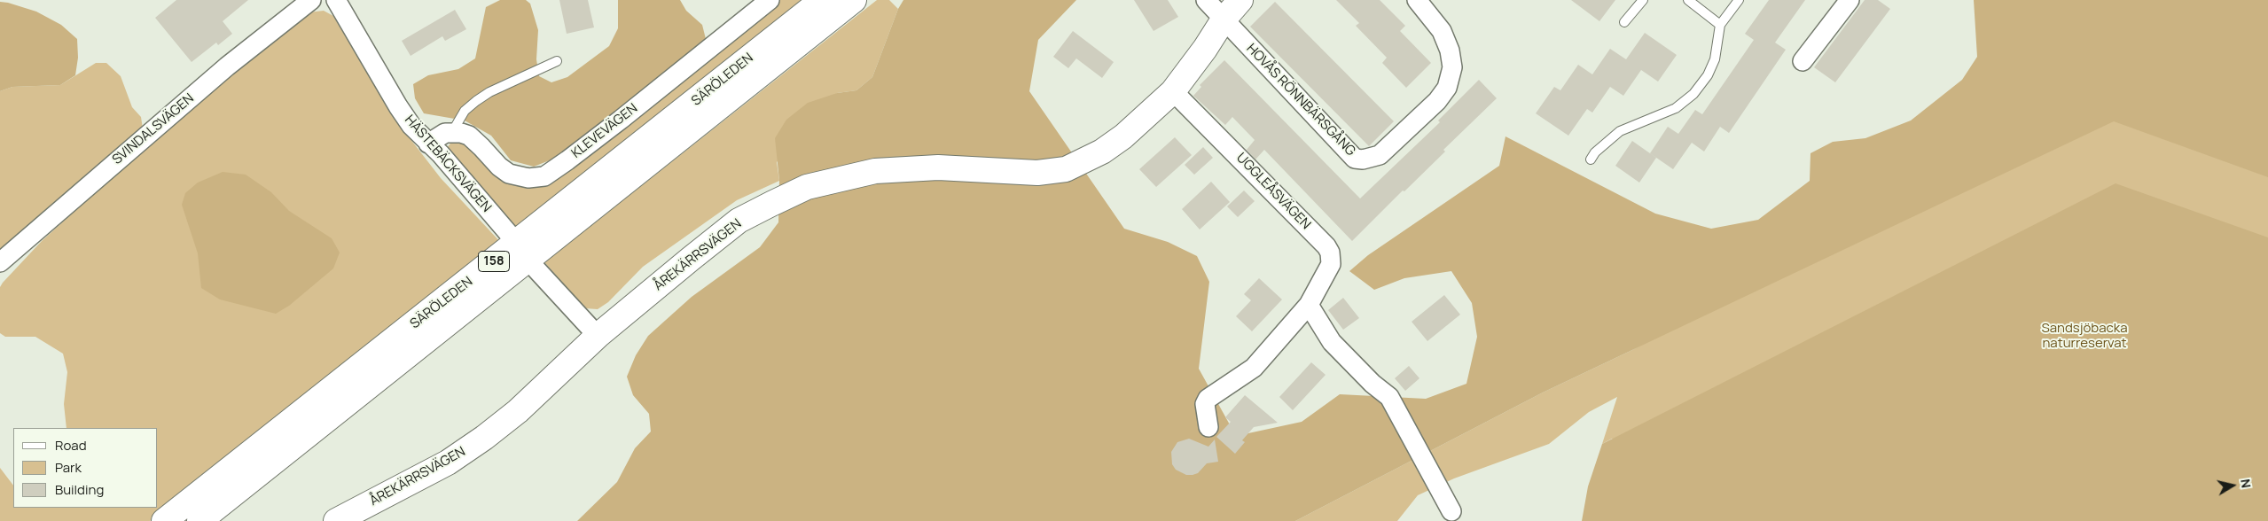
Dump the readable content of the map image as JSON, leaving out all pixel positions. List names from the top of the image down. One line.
{"streets":{"main road":["SÄRÖLEDEN","ÅREKÄRRSVÄGEN","158"],"street":["HOVÅS RÖNNBÄRSGÅNG","SVINDALSVÄGEN","KLEVEVÄGEN","HÄSTEBÄCKSVÄGEN","UGGLEÅSVÄGEN"]},"crossings":[["HOVÅS RÖNNBÄRSGÅNG","ÅREKÄRRSVÄGEN"],["UGGLEÅSVÄGEN","ÅREKÄRRSVÄGEN"]],"parks":["Sandsjöbacka naturreservat"],"legend":["Road","Park","Building"],"north":"right"}
